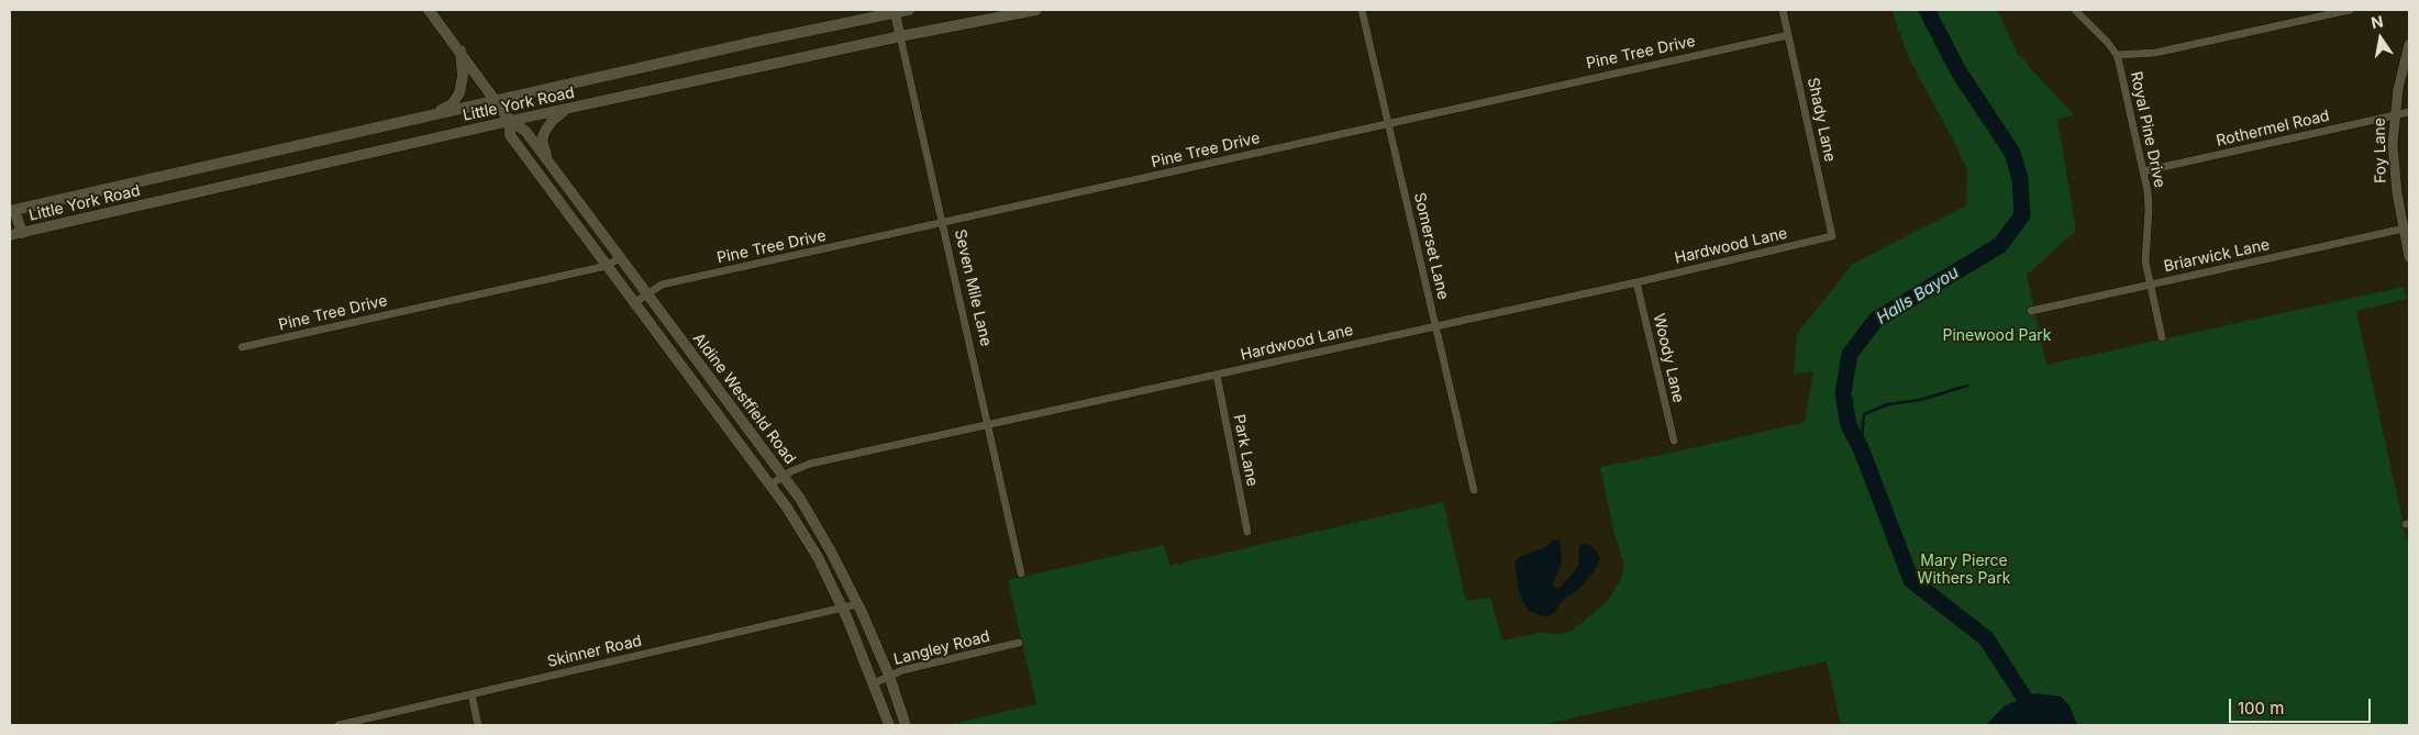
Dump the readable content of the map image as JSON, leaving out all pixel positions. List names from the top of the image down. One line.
{"streets":{"main road":["Little York Road","Aldine Westfield Road"],"street":["Pine Tree Drive","Shady Lane","Rothermel Road","Royal Pine Drive","Foy Lane","Somerset Lane","Hardwood Lane","Briarwick Lane","Seven Mile Lane","Woody Lane","Park Lane","Langley Road","Skinner Road"]},"crossings":[["Pine Tree Drive","Shady Lane"],["Pine Tree Drive","Somerset Lane"],["Pine Tree Drive","Seven Mile Lane"],["Pine Tree Drive","Aldine Westfield Road"],["Little York Road","Seven Mile Lane"],["Little York Road","Aldine Westfield Road"],["Shady Lane","Hardwood Lane"],["Rothermel Road","Royal Pine Drive"],["Rothermel Road","Foy Lane"],["Royal Pine Drive","Briarwick Lane"],["Foy Lane","Briarwick Lane"],["Somerset Lane","Hardwood Lane"],["Hardwood Lane","Seven Mile Lane"],["Hardwood Lane","Woody Lane"],["Hardwood Lane","Aldine Westfield Road"],["Hardwood Lane","Park Lane"],["Aldine Westfield Road","Langley Road"],["Aldine Westfield Road","Skinner Road"]],"water":["Halls Bayou"],"parks":["Pinewood Park","Mary Pierce Withers Park"],"scale_bar":"100 m","north":"top"}
